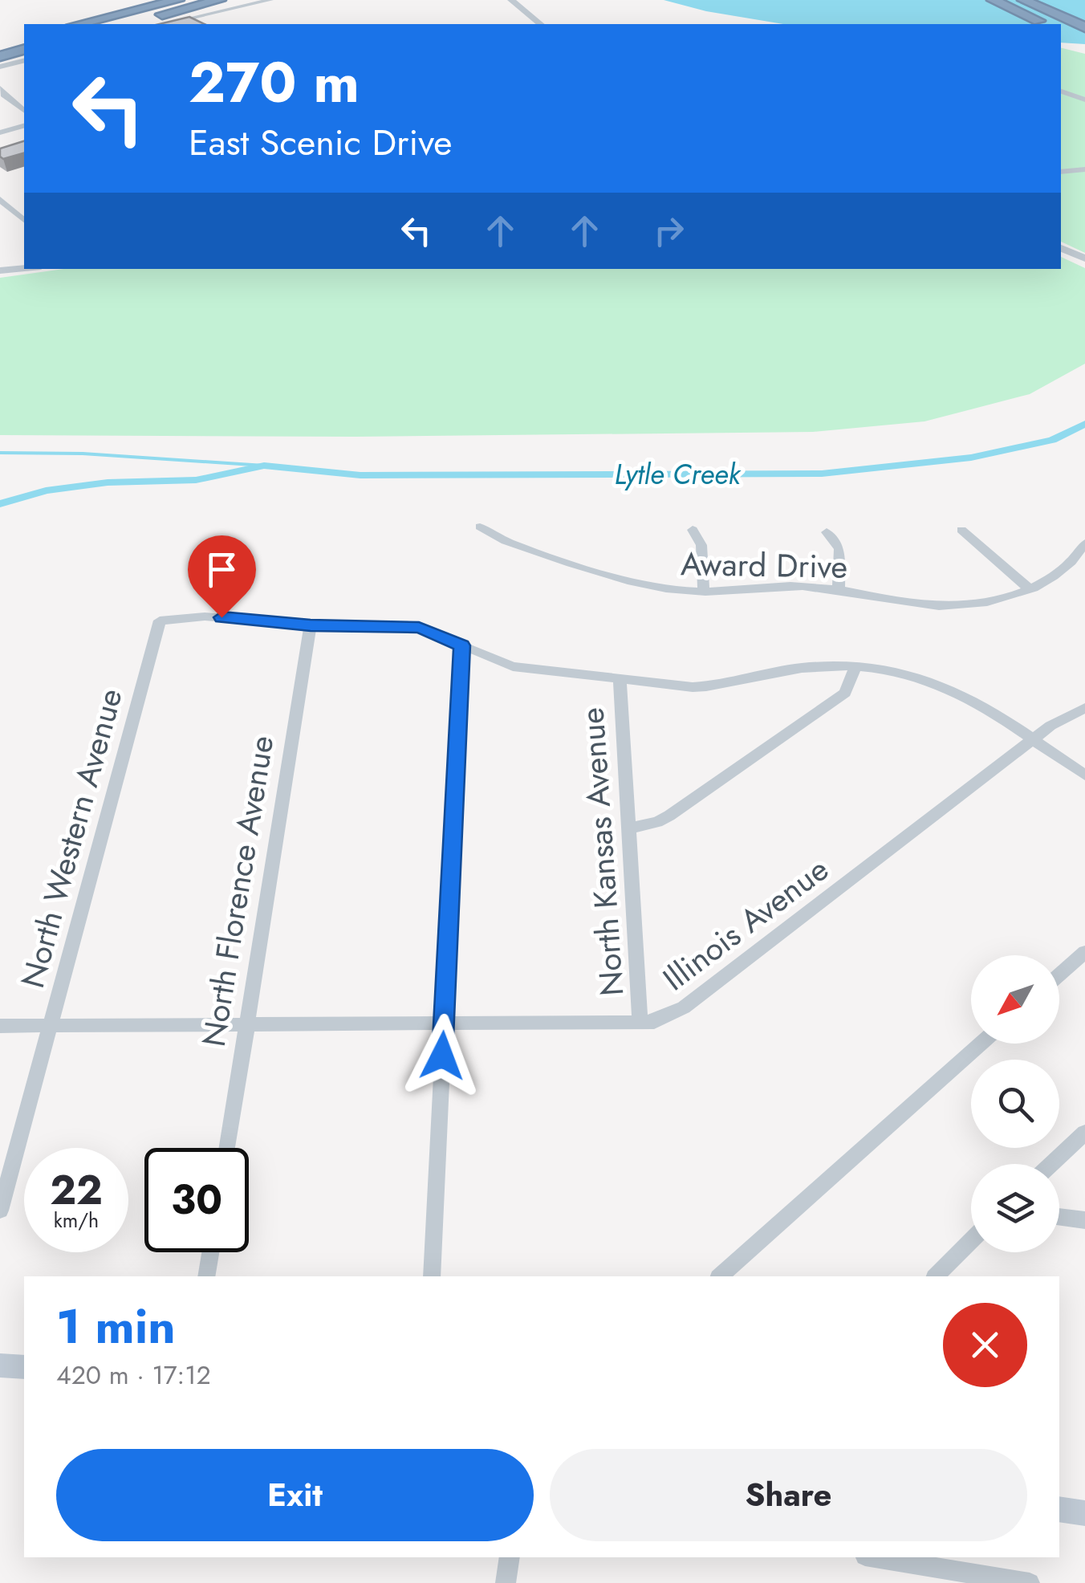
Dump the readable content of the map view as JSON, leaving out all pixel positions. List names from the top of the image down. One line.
{"streets":{"street":["Award Drive","North Western Avenue","North Kansas Avenue","North Florence Avenue","Illinois Avenue"]},"crossings":[["North Western Avenue","North Florence Avenue"],["North Western Avenue","Illinois Avenue"],["North Kansas Avenue","Illinois Avenue"],["North Florence Avenue","Illinois Avenue"]],"water":["Lytle Creek"],"north":"bottom left","page":{"turn":["270 m","East Scenic Drive"],"speed":"22 km/h","limit":"30","heading":["1 min","420 m · 17:12"],"buttons":["Exit","Share"]}}
